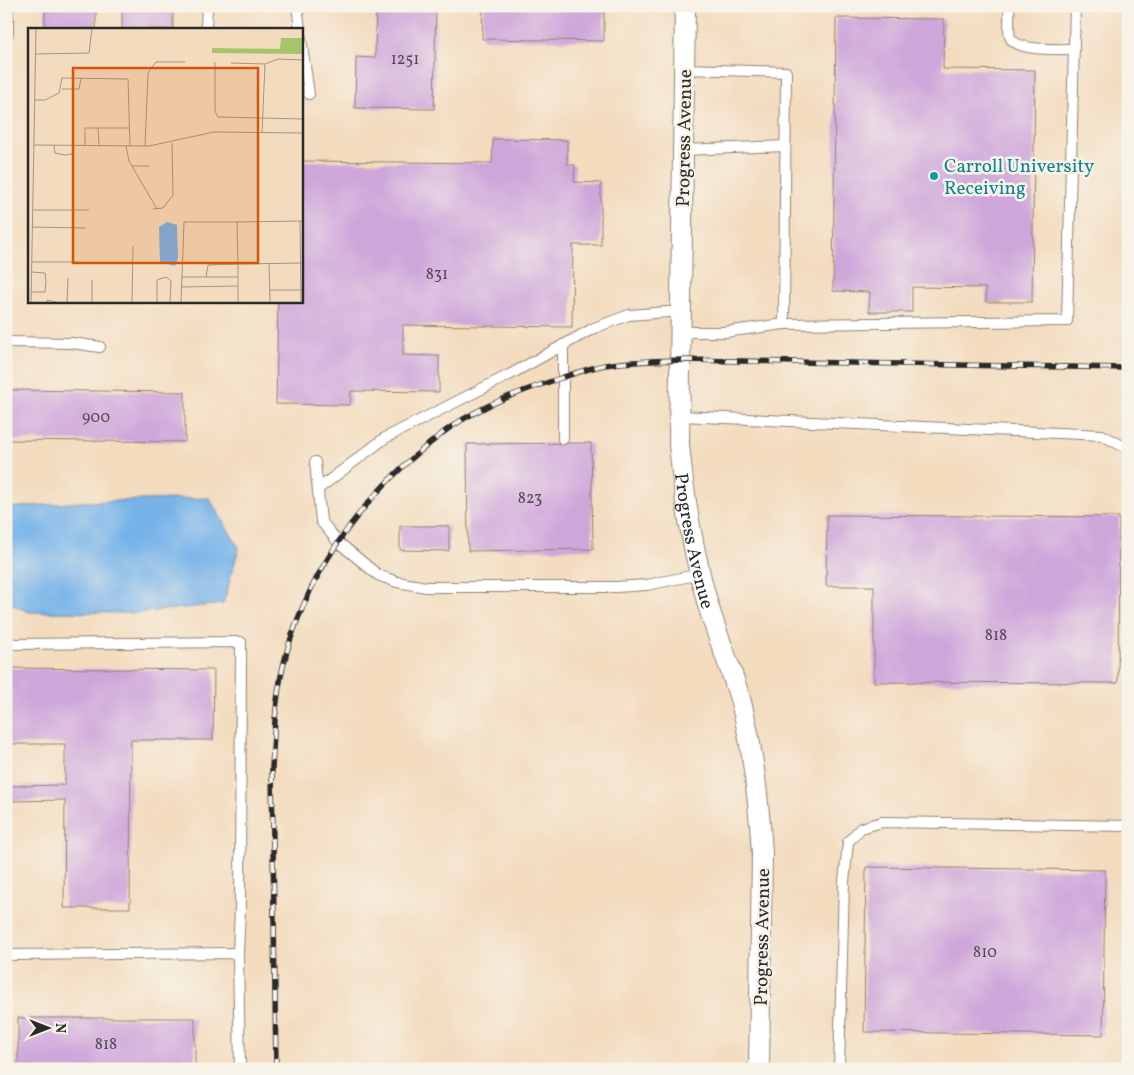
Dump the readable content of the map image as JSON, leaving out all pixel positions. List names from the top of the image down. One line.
{"streets":{"street":["Progress Avenue"]},"places":["Carroll University Receiving"],"house_numbers":["1251","831","900","823","818","810","818"],"north":"right"}
